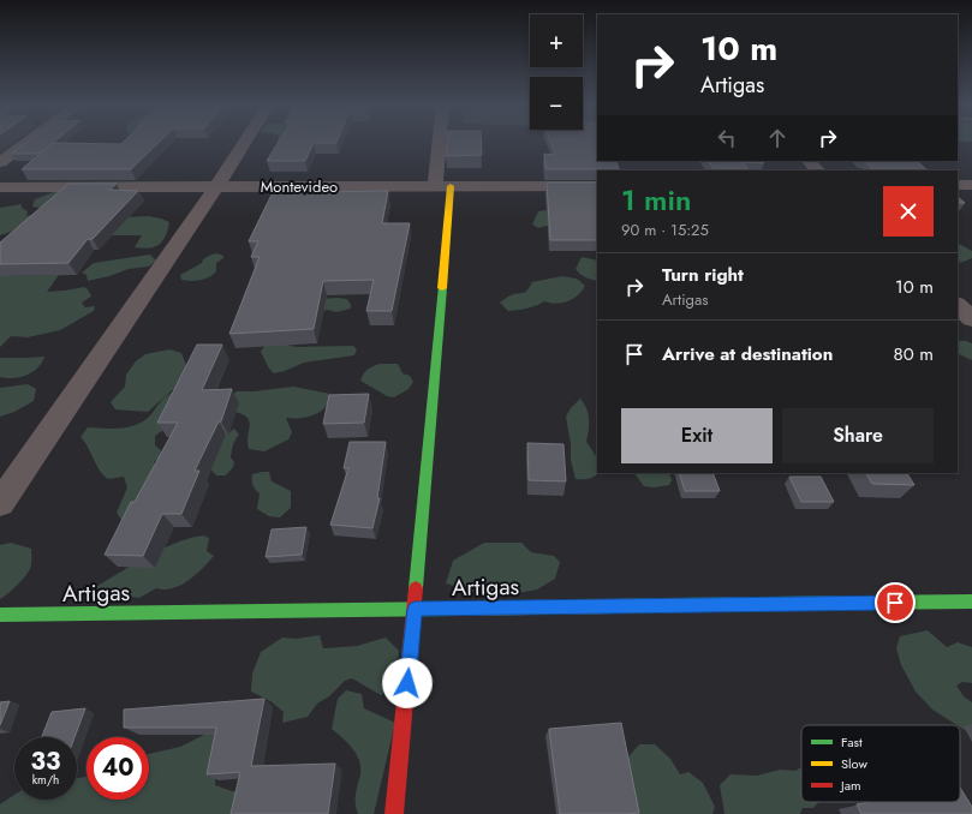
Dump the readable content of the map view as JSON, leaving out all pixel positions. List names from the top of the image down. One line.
{"streets":{"street":["Montevideo","Artigas"]},"legend":["Fast","Slow","Jam"],"page":{"map_buttons":["+","−"],"turn":["10 m","Artigas"],"heading":["1 min","90 m · 15:25"],"list":[{"name":"Turn right","note":"Artigas","value":"10 m"},{"name":"Arrive at destination","value":"80 m"}],"buttons":["Exit","Share"],"speed":"33 km/h","limit":"40"}}
